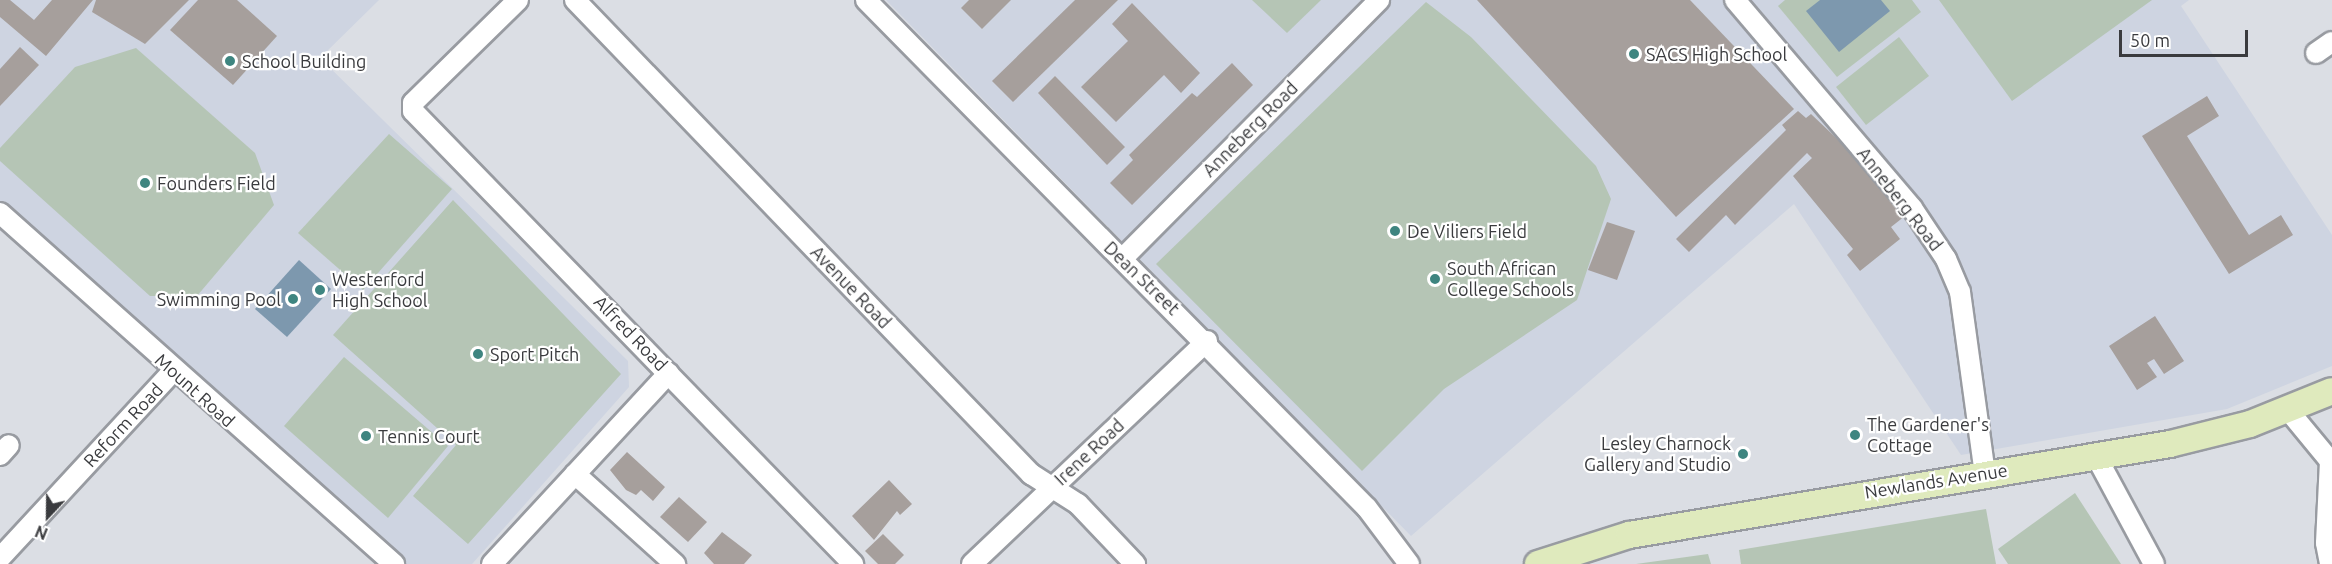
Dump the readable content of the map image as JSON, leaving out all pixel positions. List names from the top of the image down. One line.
{"streets":{"main road":["Newlands Avenue"],"street":["Anneberg Road","Dean Street","Avenue Road","Alfred Road","Mount Road","Reform Road","Irene Road"]},"crossings":[["Anneberg Road","Dean Street"],["Anneberg Road","Newlands Avenue"],["Dean Street","Irene Road"],["Avenue Road","Irene Road"],["Mount Road","Reform Road"]],"places":["SACS High School","School Building","Founders Field","De Viliers Field","South African College Schools","Westerford High School","Swimming Pool","Sport Pitch","The Gardener's Cottage","Tennis Court","Lesley Charnock Gallery and Studio"],"scale_bar":"50 m","north":"bottom"}
